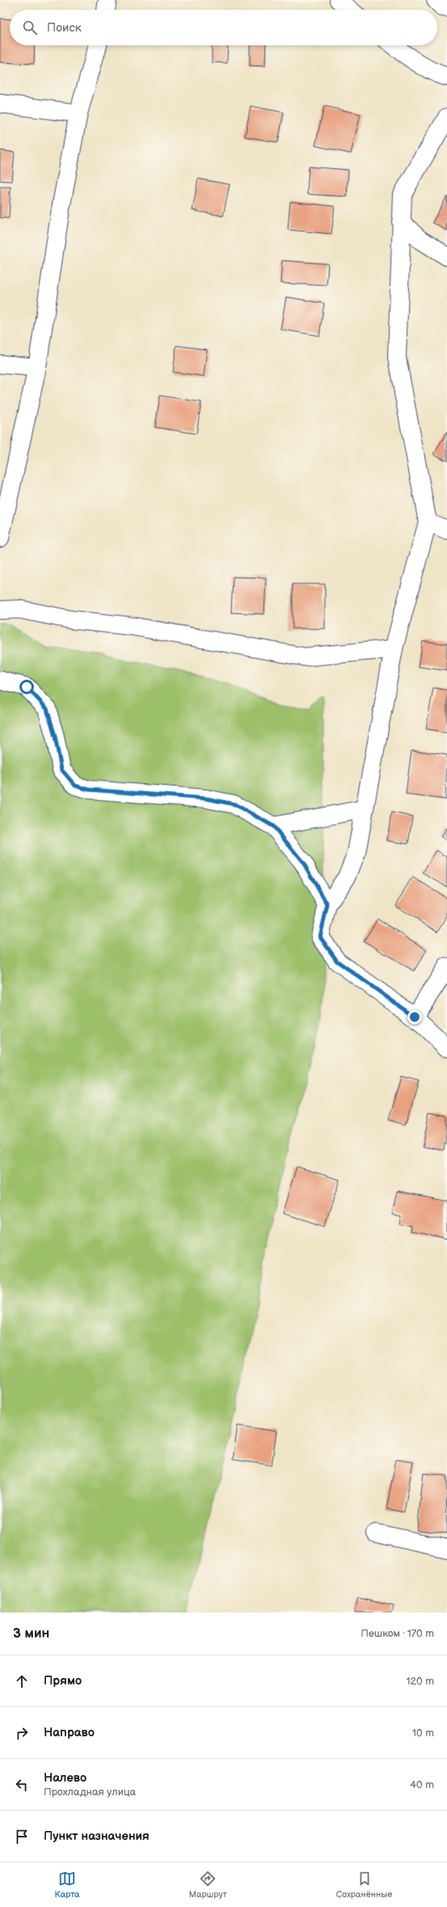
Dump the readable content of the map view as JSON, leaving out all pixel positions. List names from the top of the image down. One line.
{"page":{"search":"Поиск","heading":["3 мин","Пешком · 170 m"],"list":[["Прямо","120 m"],["Направо","10 m"],["Налево","Прохладная улица","40 m"],"Пункт назначения"],"nav":["Карта","Маршрут","Сохранённые"]}}
